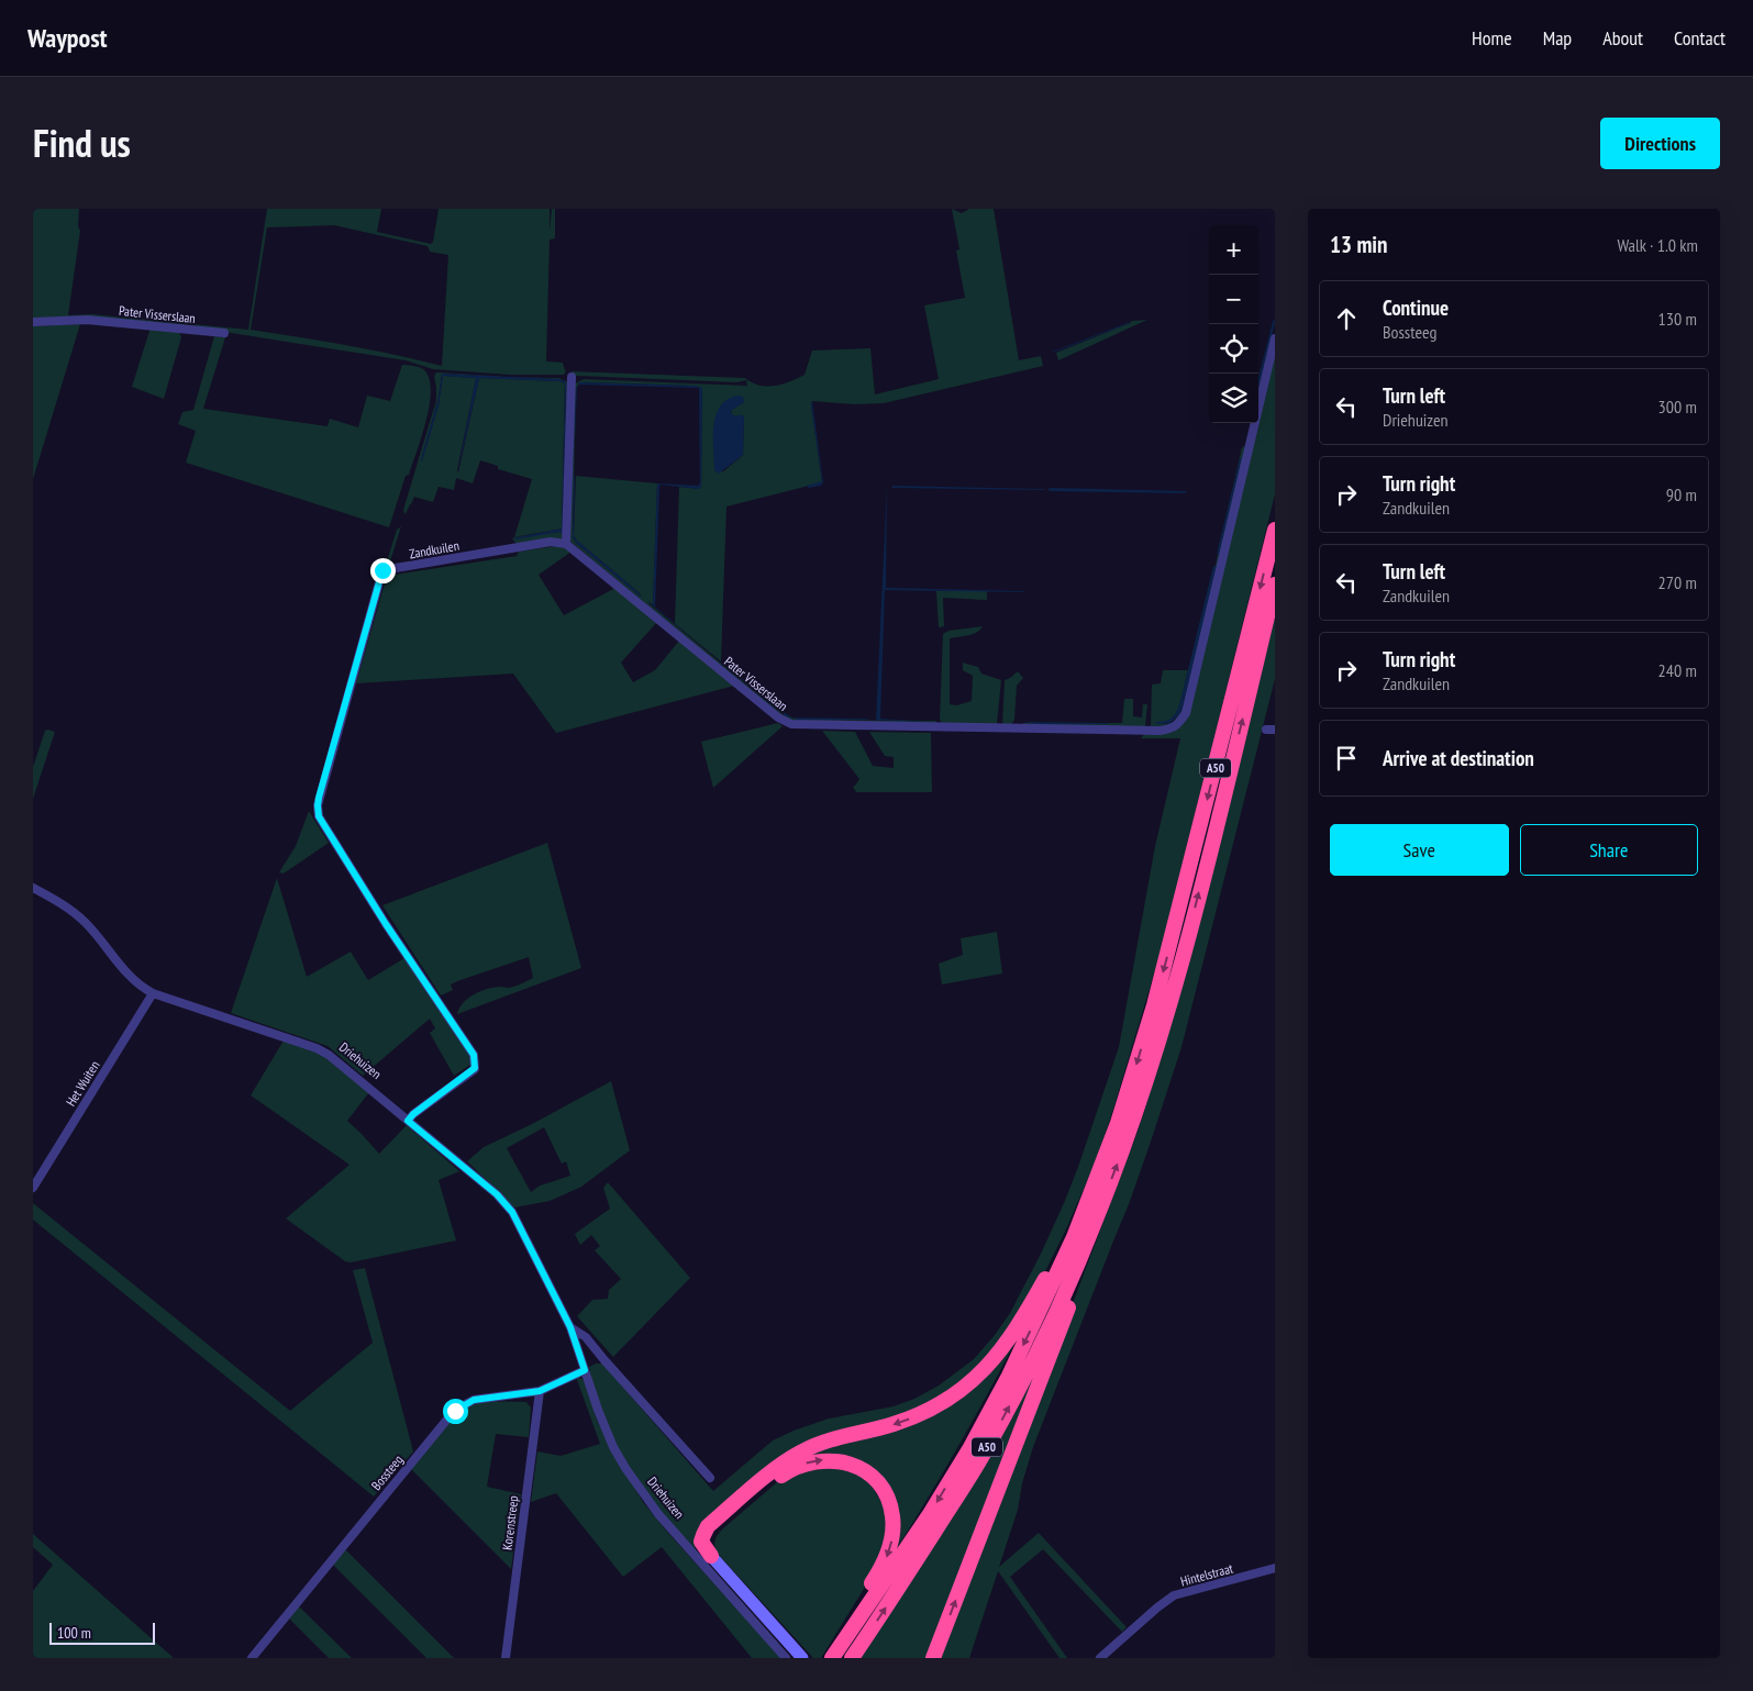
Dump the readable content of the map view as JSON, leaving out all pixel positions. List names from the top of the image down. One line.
{"streets":{"highway":["A50"],"street":["Pater Visserslaan","Zandkuilen","Driehuizen","Het Wuiten","Bossteeg","Korenstreep","Hintelstraat"]},"crossings":[["Pater Visserslaan","Zandkuilen"],["Zandkuilen","Driehuizen"],["Driehuizen","Het Wuiten"],["Driehuizen","Bossteeg"],["Bossteeg","Korenstreep"]],"scale_bar":"100 m","page":{"header":"Waypost","nav":["Home","Map","About","Contact"],"title":"Find us","buttons":["Directions",["Save","Share"]],"heading":["13 min","Walk · 1.0 km"],"map_buttons":["+","−"],"list":[["Continue","Bossteeg","130 m"],["Turn left","Driehuizen","300 m"],["Turn right","Zandkuilen","90 m"],["Turn left","Zandkuilen","270 m"],["Turn right","Zandkuilen","240 m"],"Arrive at destination"],"scale":"100 m"}}
